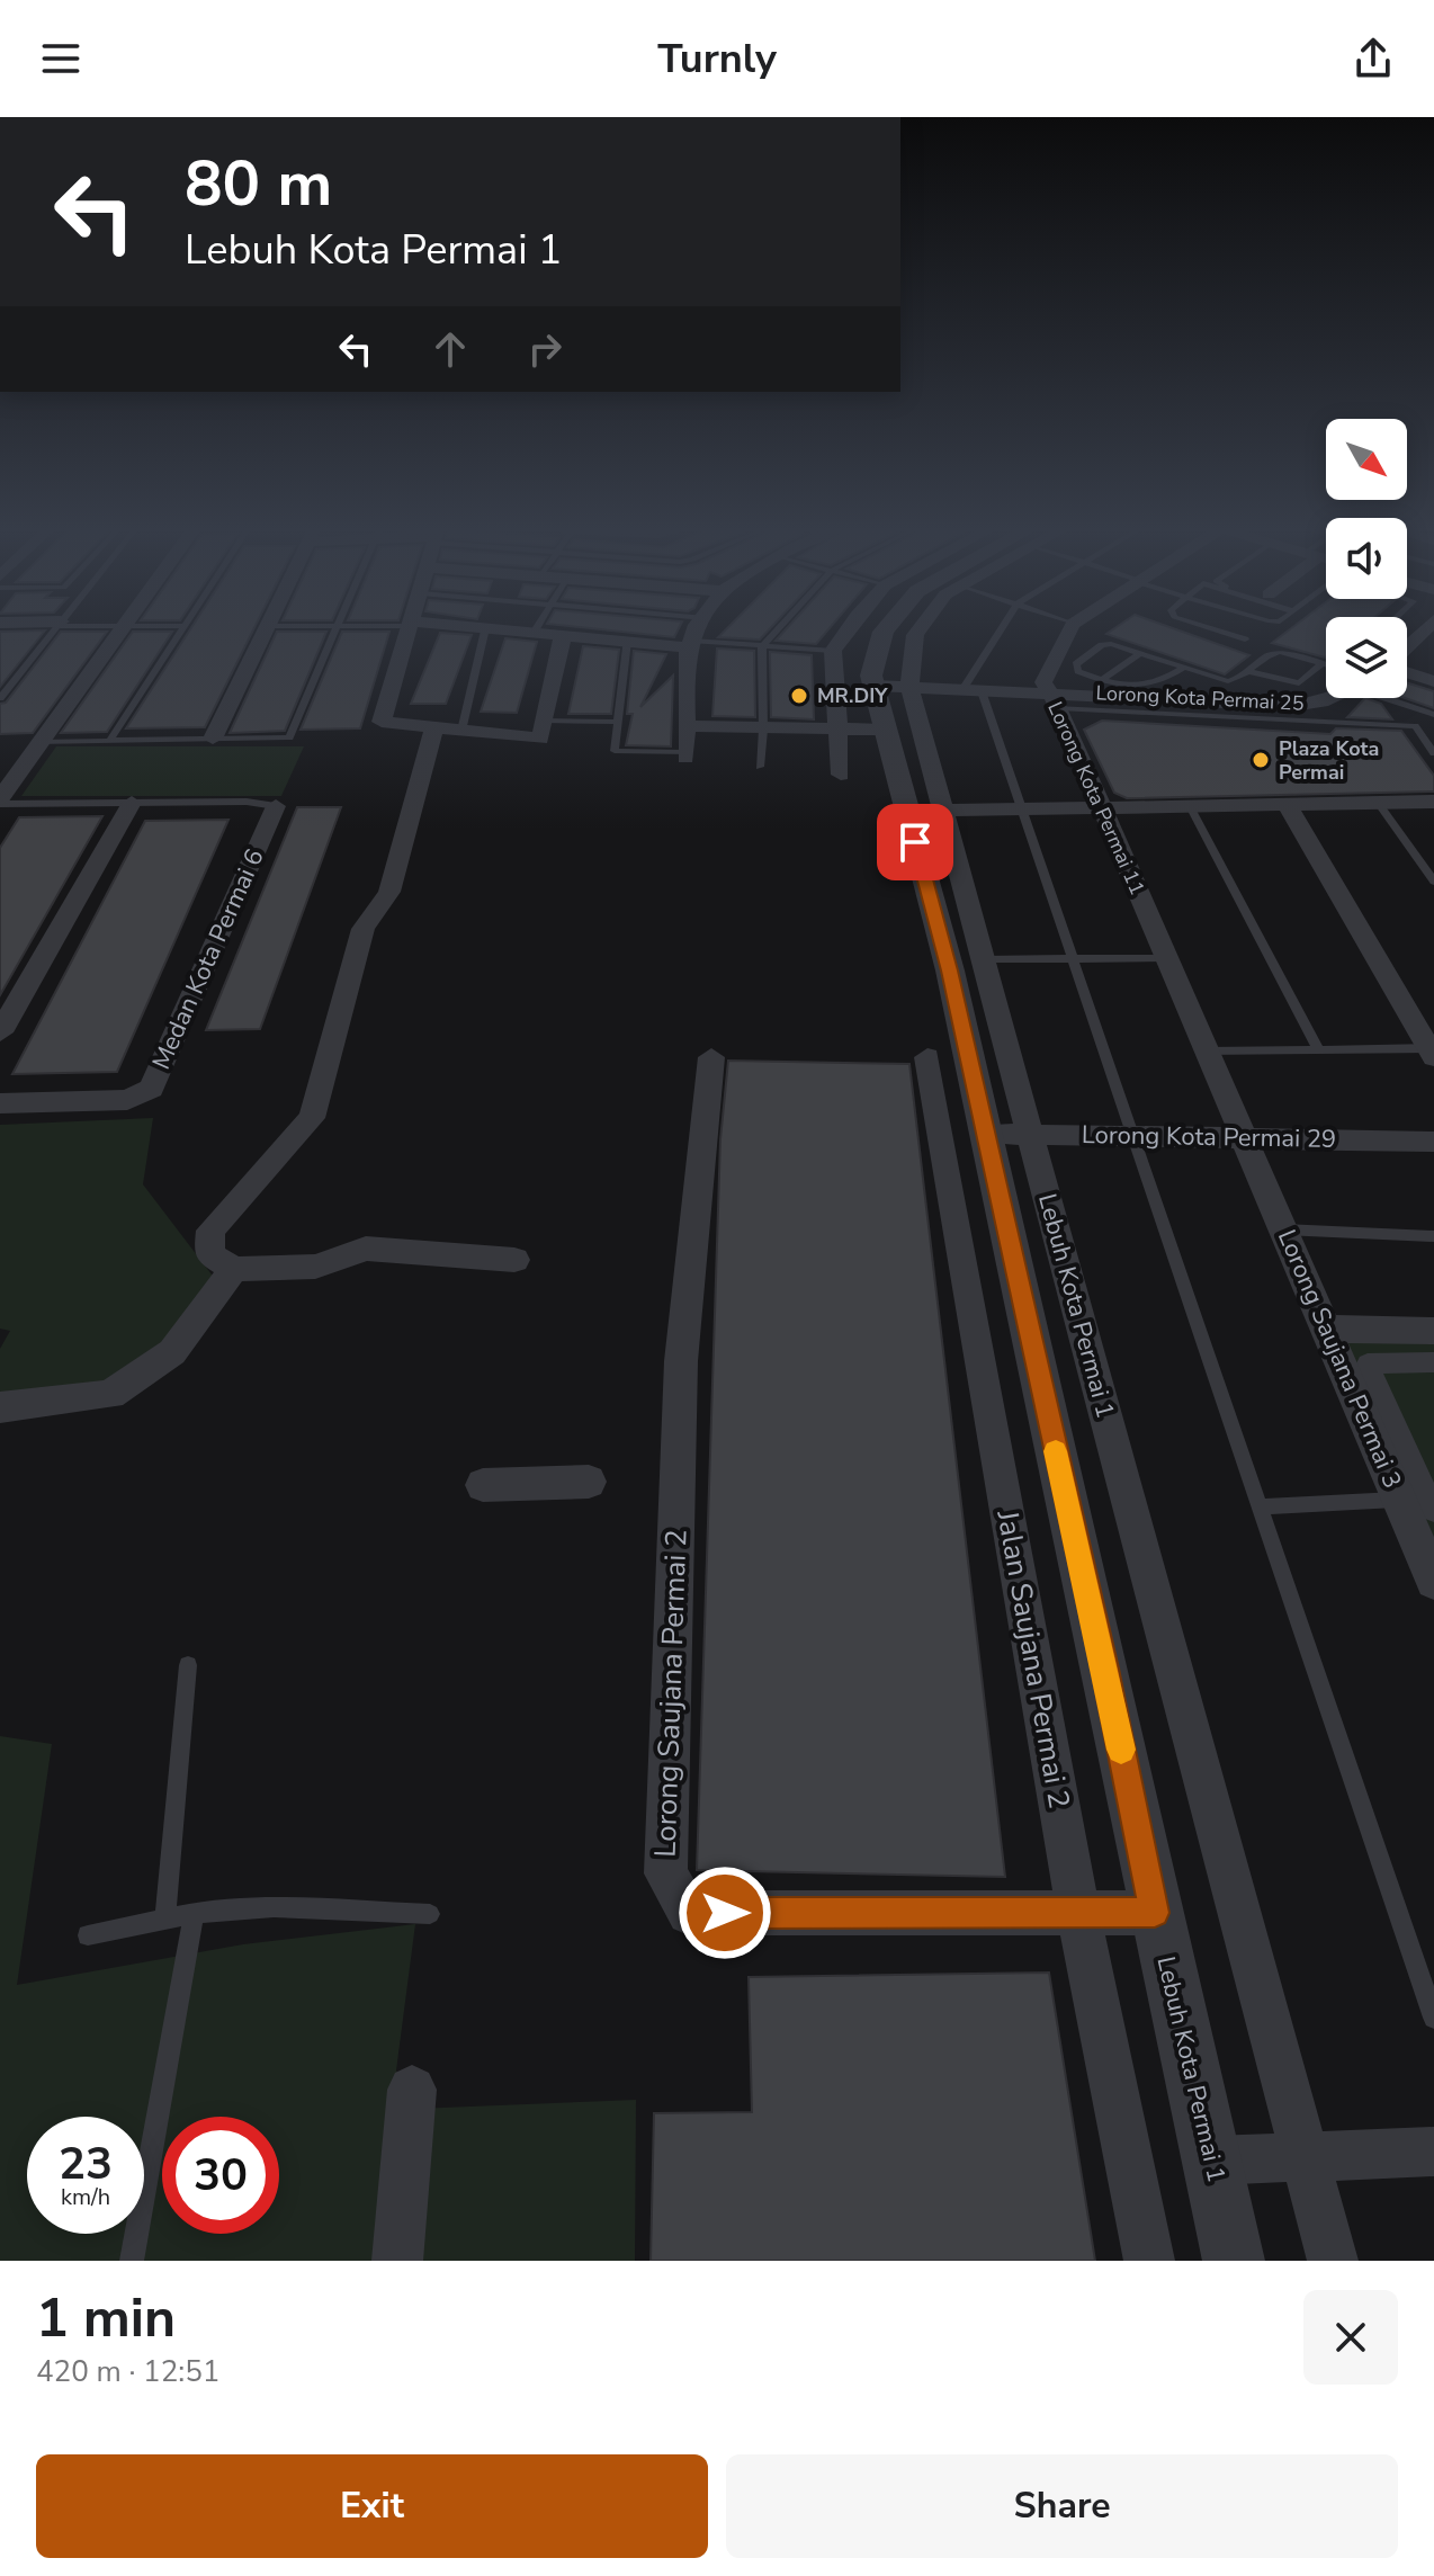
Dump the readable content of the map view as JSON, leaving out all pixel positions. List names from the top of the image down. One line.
{"streets":{"street":["Lorong Kota Permai 11","Medan Kota Permai 6","Lorong Kota Permai 29","Lebuh Kota Permai 1","Lorong Saujana Permai 3","Jalan Saujana Permai 2","Lorong Saujana Permai 2"],"lane":["Lorong Kota Permai 25"]},"crossings":[["Lorong Kota Permai 25","Lorong Kota Permai 11"],["Lorong Kota Permai 11","Lorong Kota Permai 29"],["Lorong Kota Permai 11","Lorong Saujana Permai 3"],["Lorong Kota Permai 29","Lebuh Kota Permai 1"],["Lorong Kota Permai 29","Lorong Saujana Permai 3"],["Lebuh Kota Permai 1","Lorong Saujana Permai 2"],["Jalan Saujana Permai 2","Lorong Saujana Permai 2"]],"places":["MR.DIY","Plaza Kota Permai"],"north":"bottom right","page":{"header":"Turnly","turn":["80 m","Lebuh Kota Permai 1"],"speed":"23 km/h","limit":"30","heading":["1 min","420 m · 12:51"],"buttons":["Exit","Share"]}}
